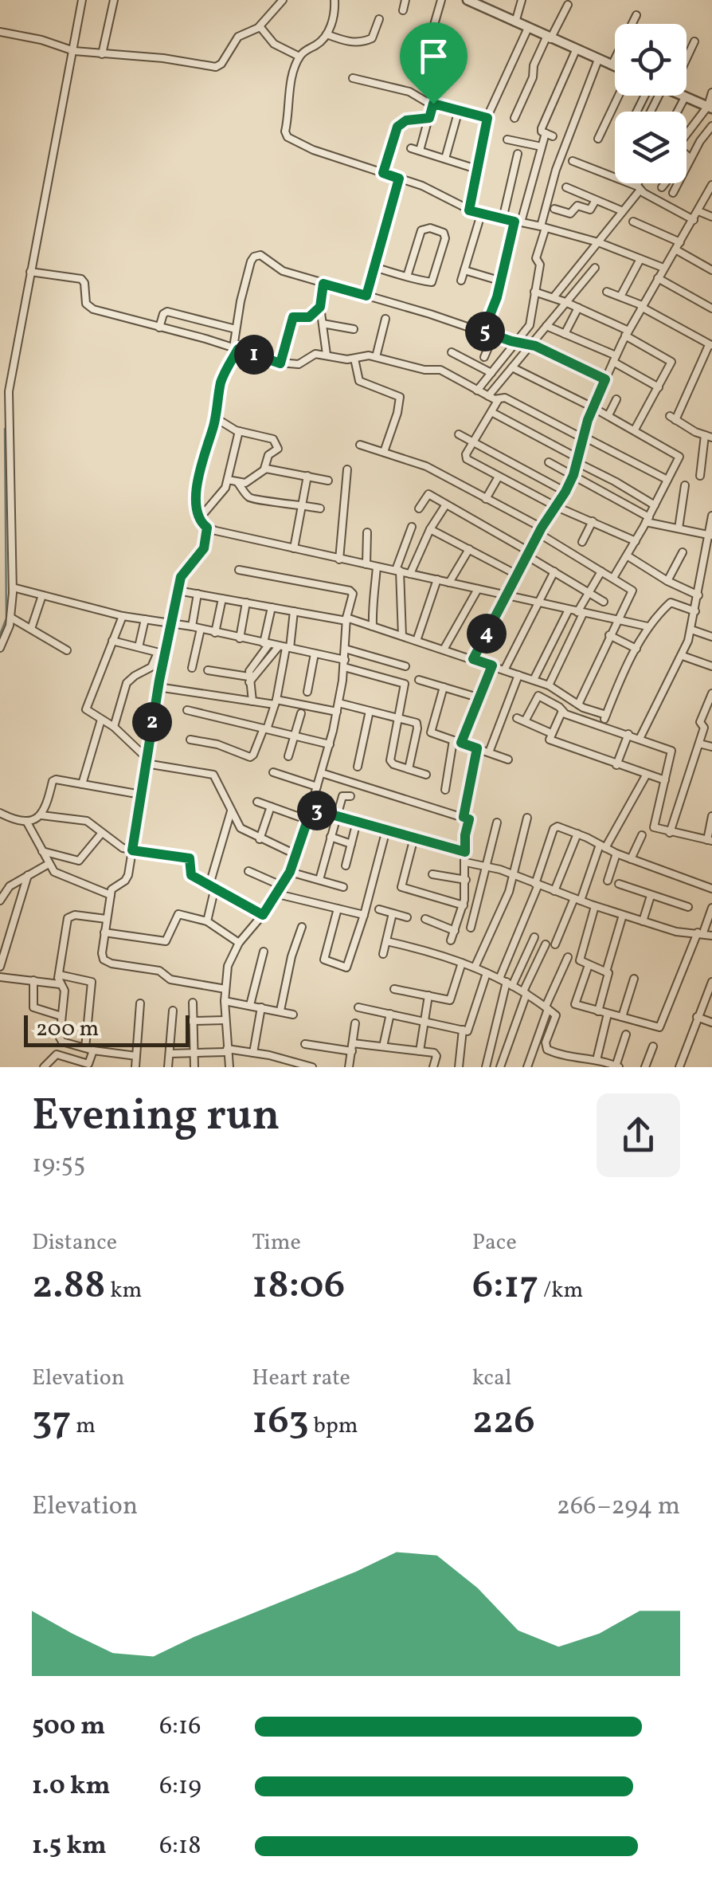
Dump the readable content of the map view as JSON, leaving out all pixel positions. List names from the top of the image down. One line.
{"scale_bar":"200 m","page":{"pins":["5","1","4","2","3"],"scale":"200 m","heading":["Evening run","19:55"],"stats":[["Distance","2.88 km"],["Time","18:06"],["Pace","6:17 /km"],["Elevation","37 m"],["Heart rate","163 bpm"],["kcal","226"]],"chart":["Elevation","266–294 m"],"list":[{"name":"500 m","note":"6:16"},{"name":"1.0 km","note":"6:19"},{"name":"1.5 km","note":"6:18"}]}}
